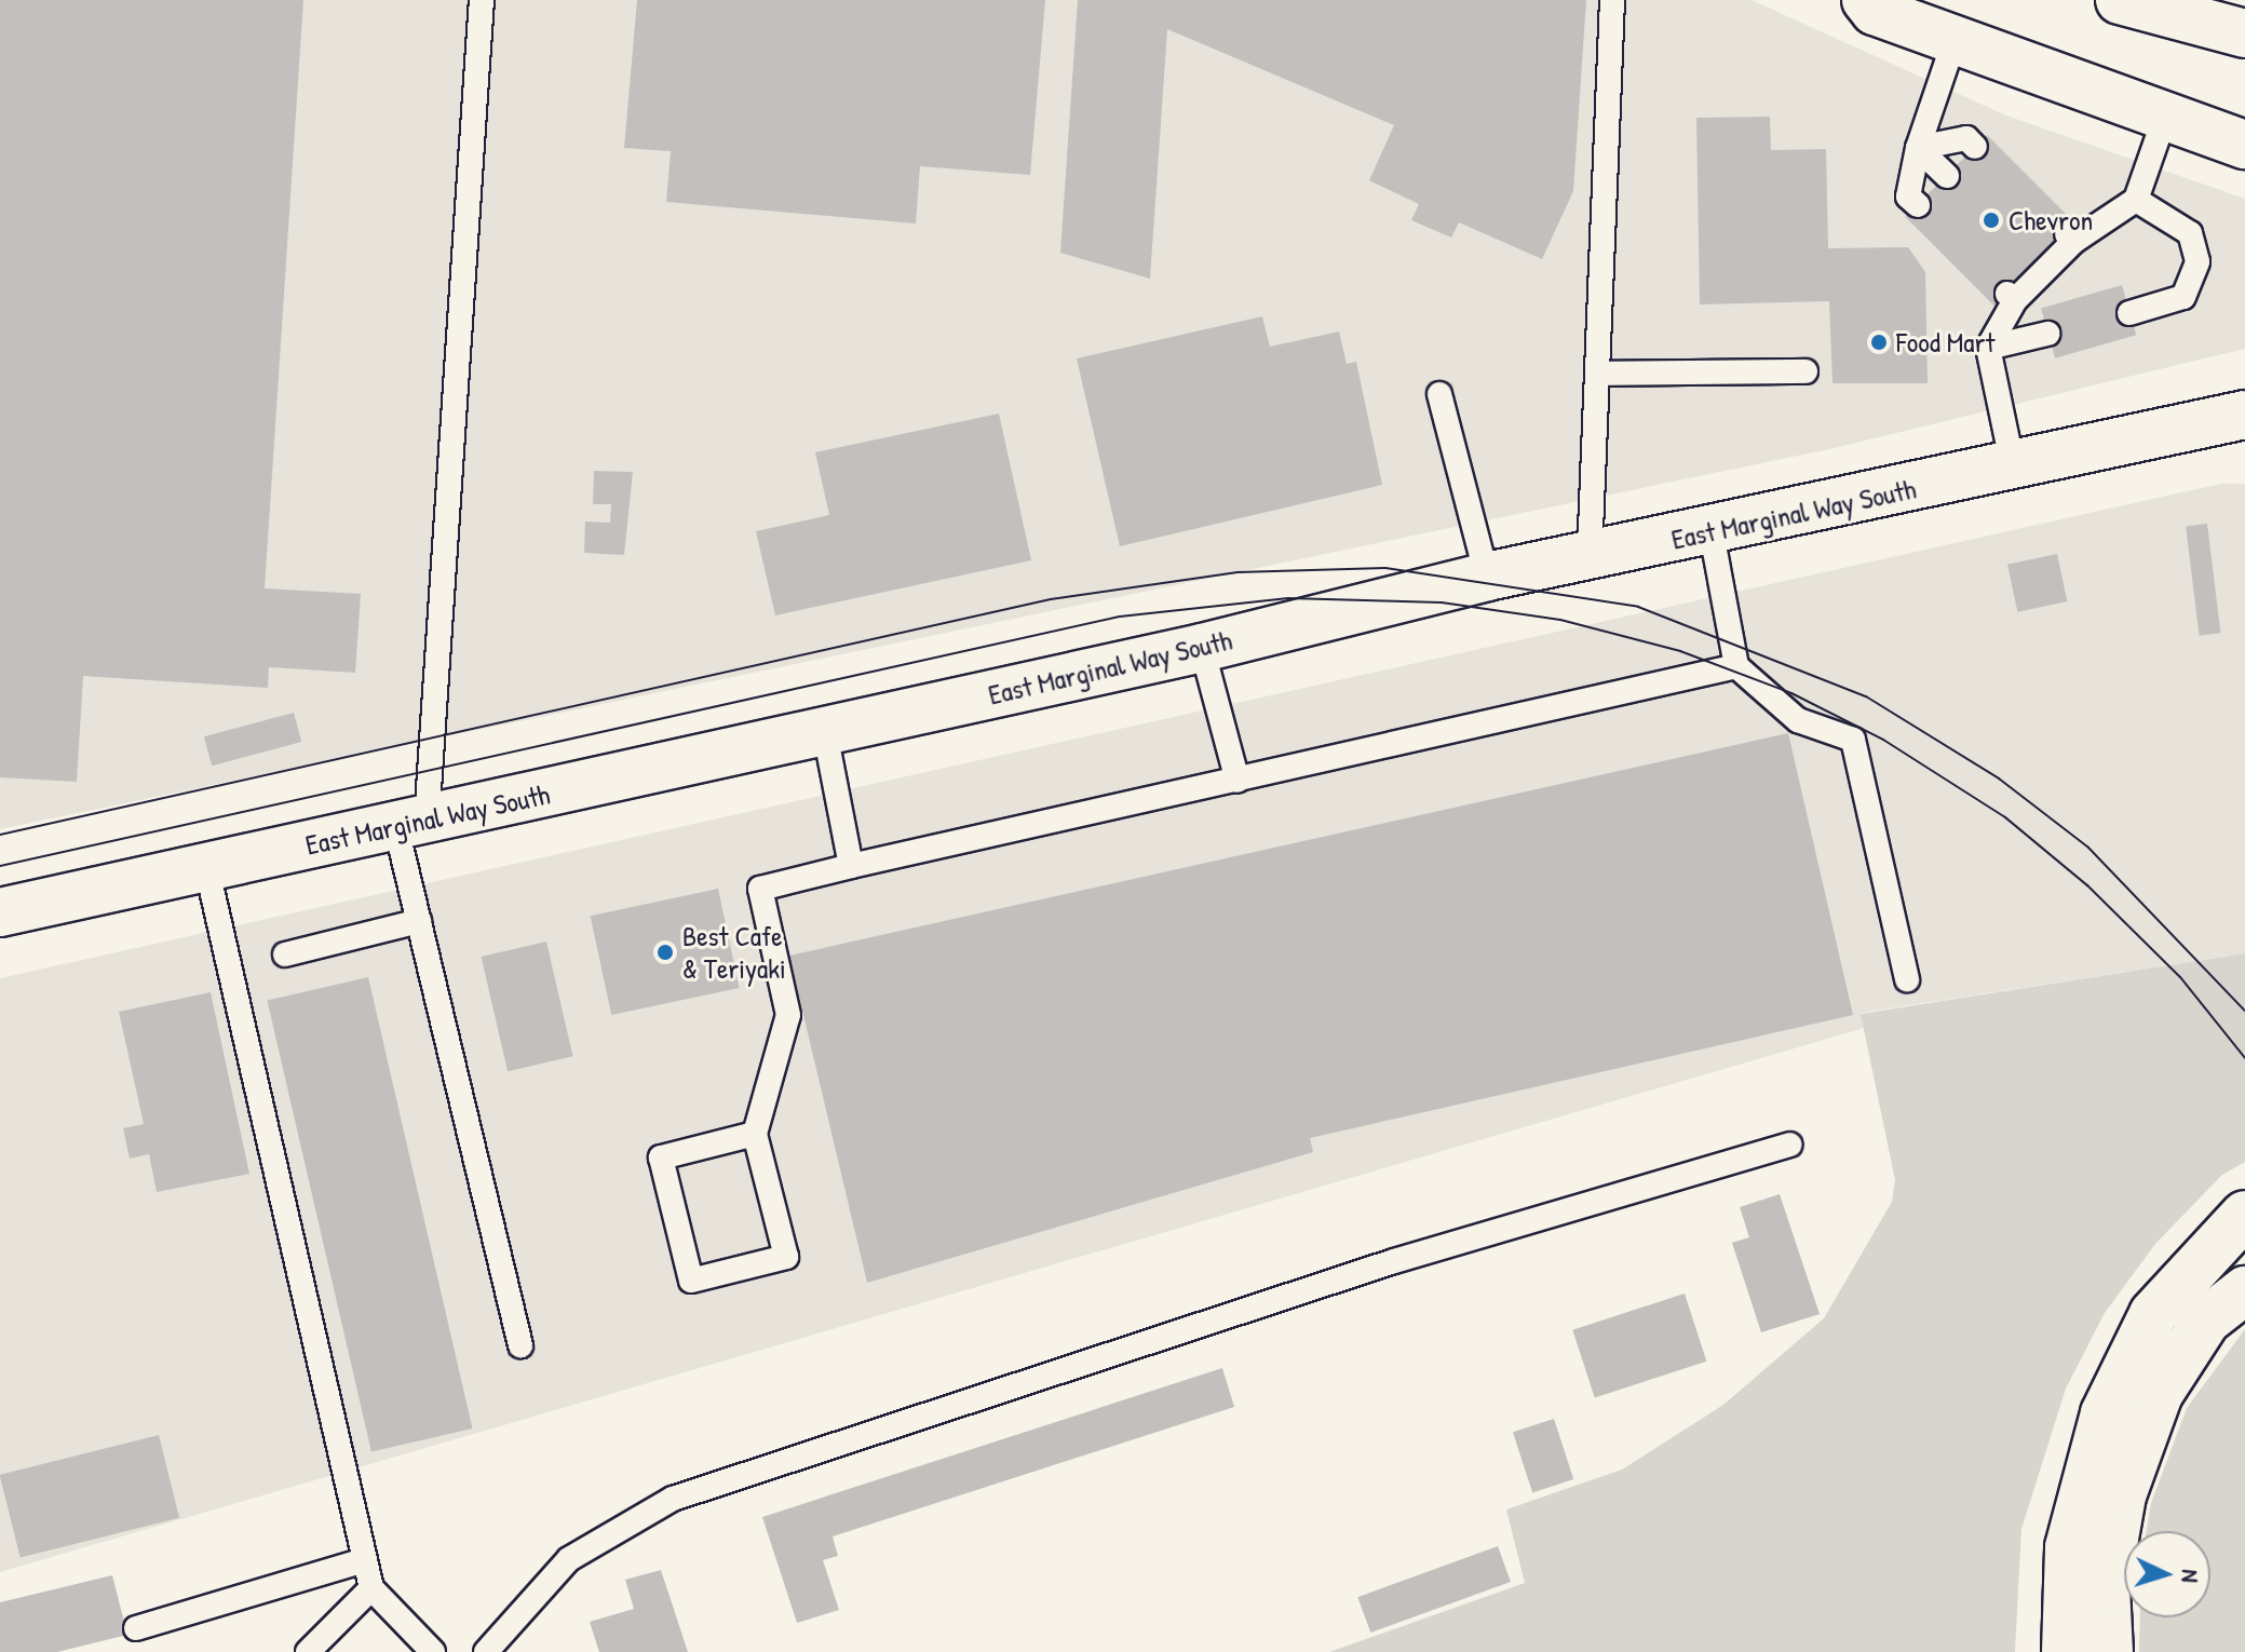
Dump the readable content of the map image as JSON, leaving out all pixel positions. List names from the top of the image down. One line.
{"streets":{"main road":["East Marginal Way South"]},"places":["Chevron","Food Mart","Best Cafe & Teriyaki"],"north":"right"}
